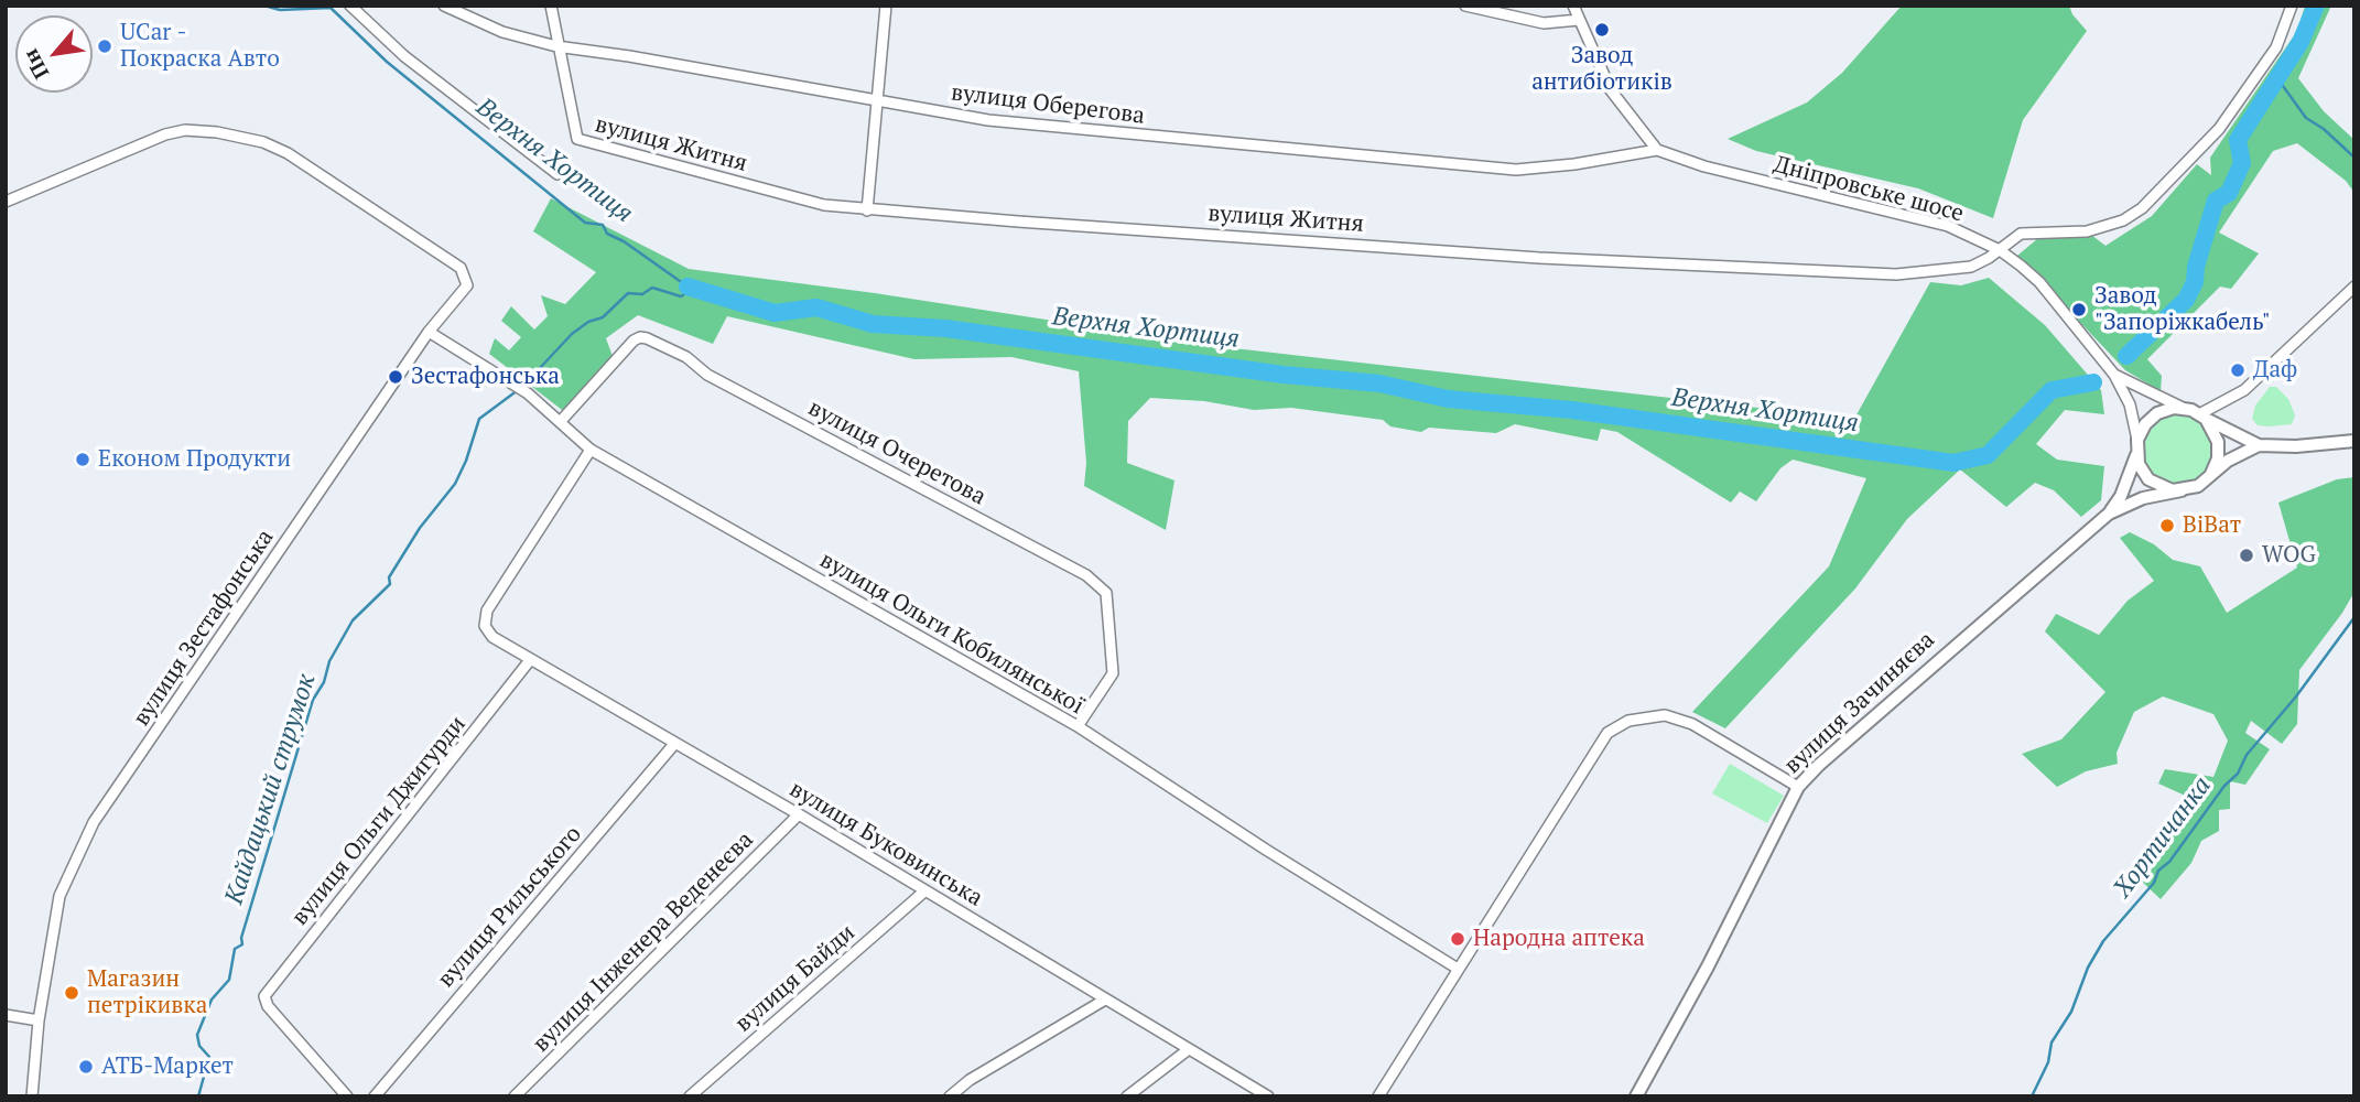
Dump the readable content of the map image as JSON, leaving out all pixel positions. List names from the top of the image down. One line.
{"streets":{"main road":["вулиця Зачиняєва"],"street":["вулиця Оберегова","вулиця Житня","Дніпровське шосе","вулиця Очеретова","вулиця Зестафонська","вулиця Ольги Кобилянської","вулиця Ольги Джигурди","вулиця Буковинська","вулиця Рильського","вулиця Інженера Веденеєва","вулиця Байди"]},"crossings":[["вулиця Оберегова","вулиця Житня"],["вулиця Оберегова","Дніпровське шосе"],["вулиця Житня","Дніпровське шосе"],["вулиця Очеретова","вулиця Ольги Кобилянської"],["вулиця Зестафонська","вулиця Ольги Кобилянської"],["вулиця Ольги Кобилянської","вулиця Буковинська"],["вулиця Ольги Джигурди","вулиця Буковинська"],["вулиця Буковинська","вулиця Рильського"],["вулиця Буковинська","вулиця Інженера Веденеєва"],["вулиця Буковинська","вулиця Байди"]],"water":["Верхня Хортиця","Кайдацький струмок","Хортичанка"],"places":["Завод антибіотиків","UCar - Покраска Авто","Завод \"Запоріжкабель\"","Даф","Зестафонська","Економ Продукти","ВіВат","WOG","Народна аптека","Магазин петрікивка","АТБ-Маркет"],"north":"bottom left"}
